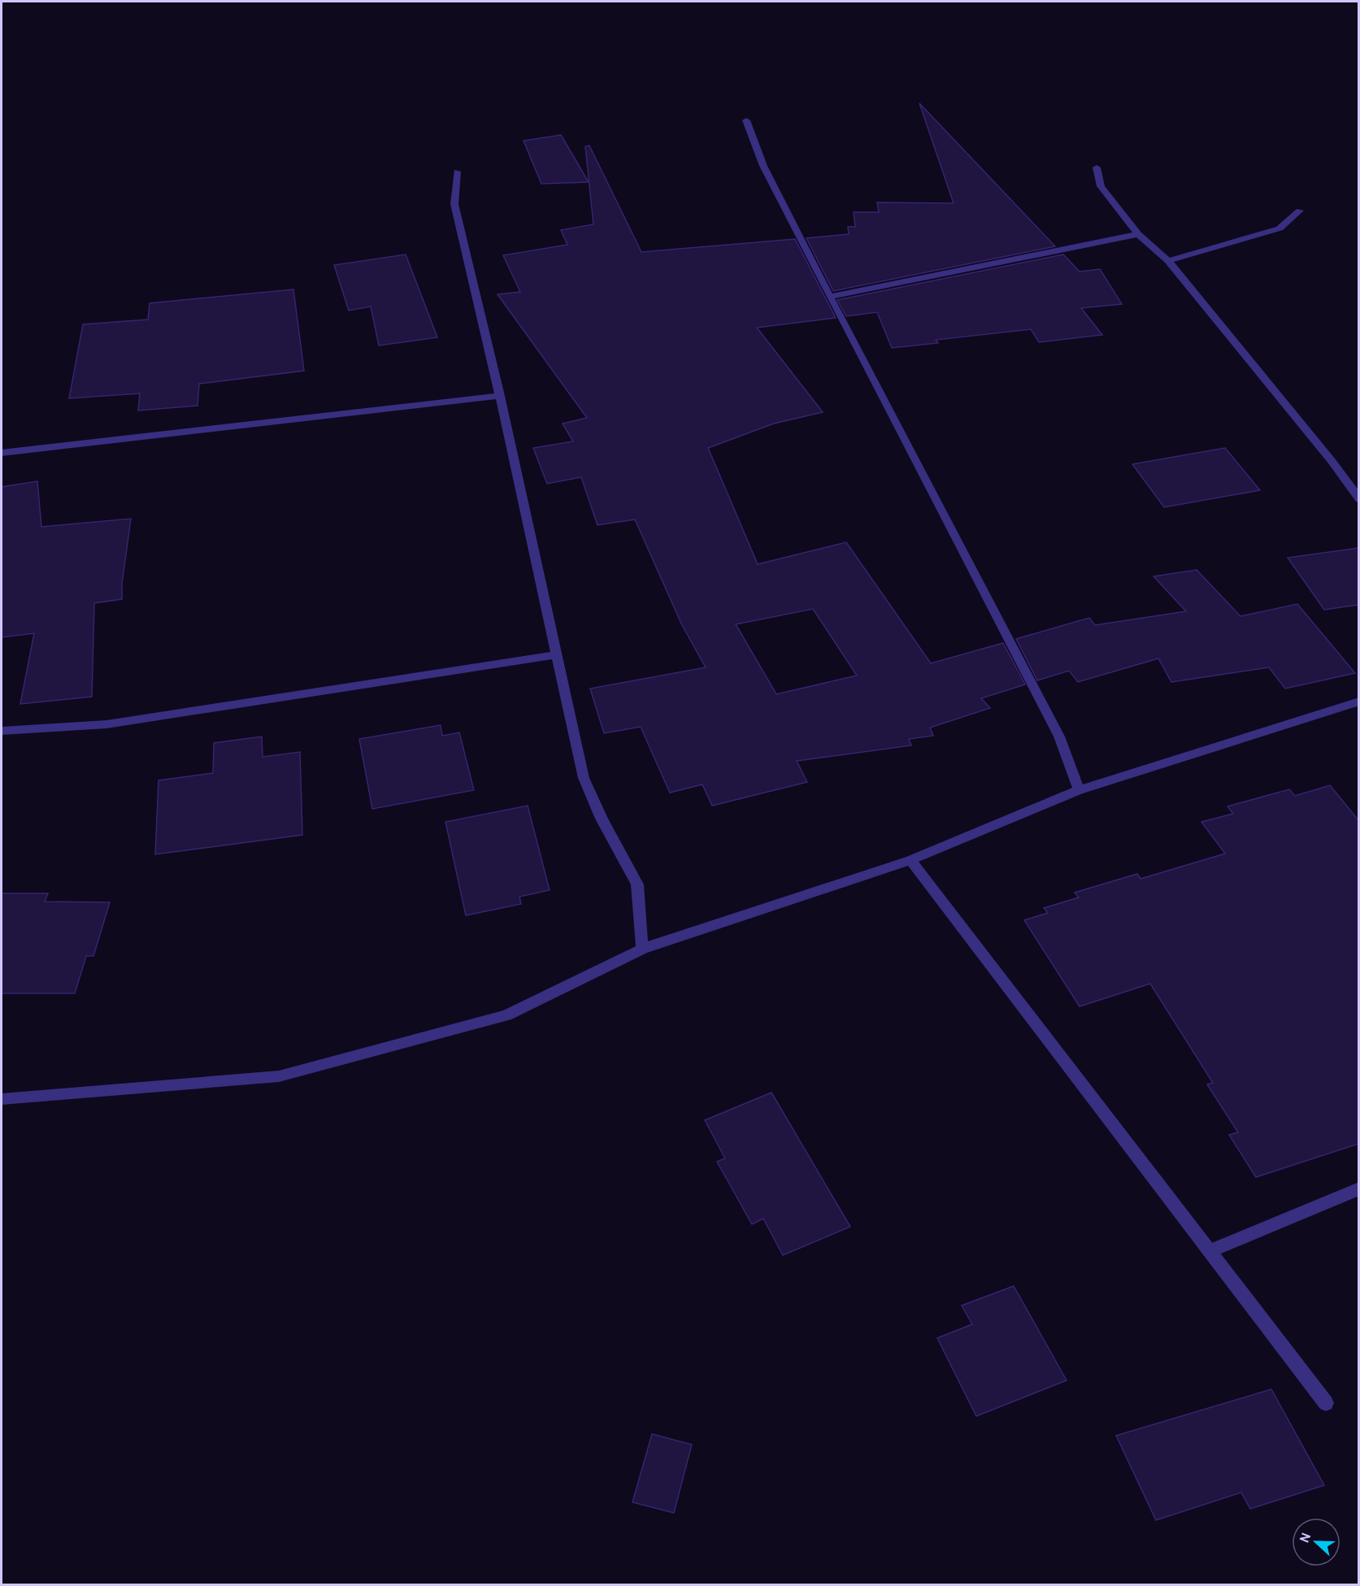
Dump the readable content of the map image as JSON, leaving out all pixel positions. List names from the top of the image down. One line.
{"north":"left"}
